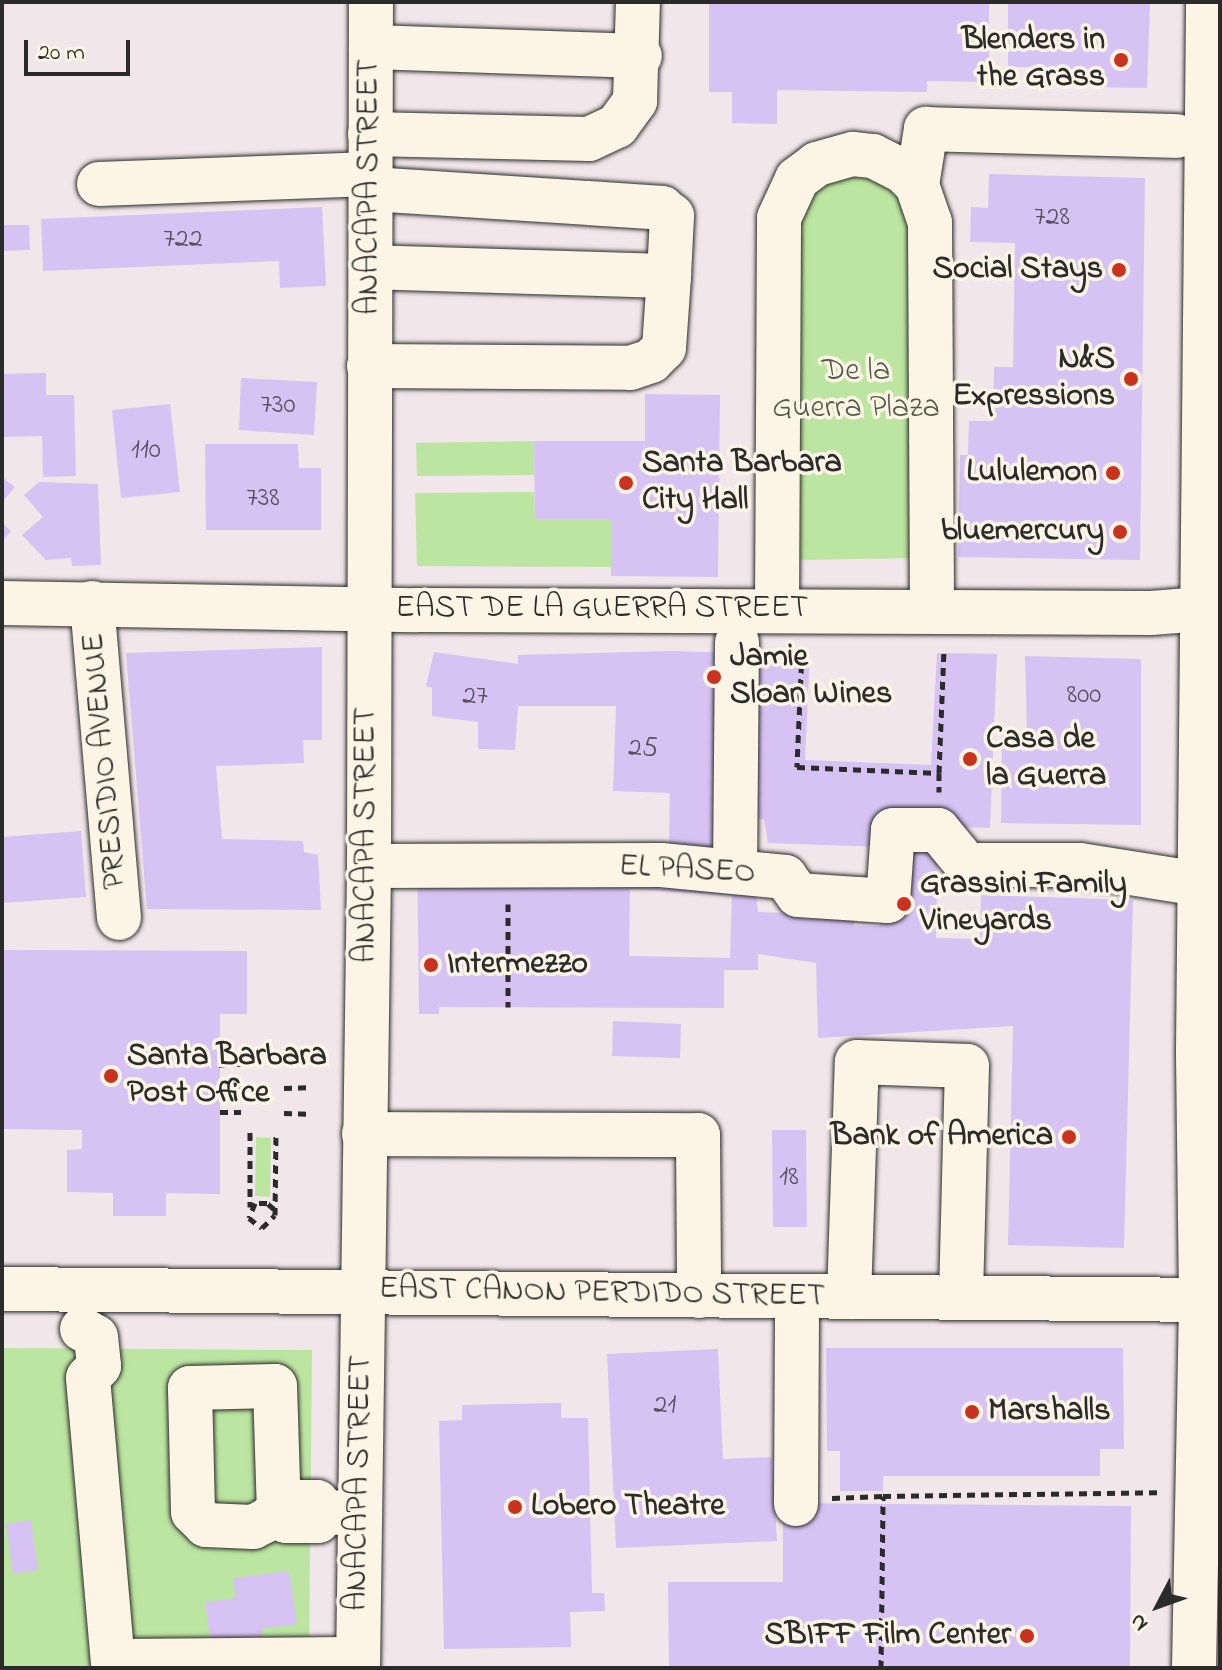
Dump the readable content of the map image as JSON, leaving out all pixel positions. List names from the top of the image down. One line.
{"streets":{"street":["ANACAPA STREET","EAST DE LA GUERRA STREET","PRESIDIO AVENUE","EL PASEO","EAST CANON PERDIDO STREET"]},"crossings":[["ANACAPA STREET","EAST DE LA GUERRA STREET"],["ANACAPA STREET","EL PASEO"],["ANACAPA STREET","EAST CANON PERDIDO STREET"],["EAST DE LA GUERRA STREET","PRESIDIO AVENUE"]],"parks":["De la Guerra Plaza"],"places":["Blenders in the Grass","Social Stays","N&S Expressions","Lululemon","Santa Barbara City Hall","bluemercury","Jamie Sloan Wines","Casa de la Guerra","Grassini Family Vineyards","Intermezzo","Santa Barbara Post Office","Bank of America","Marshalls","Lobero Theatre","SBIFF Film Center"],"house_numbers":["728","722","730","110","738","800","27","25","18","21"],"scale_bar":"20 m","north":"bottom left"}
